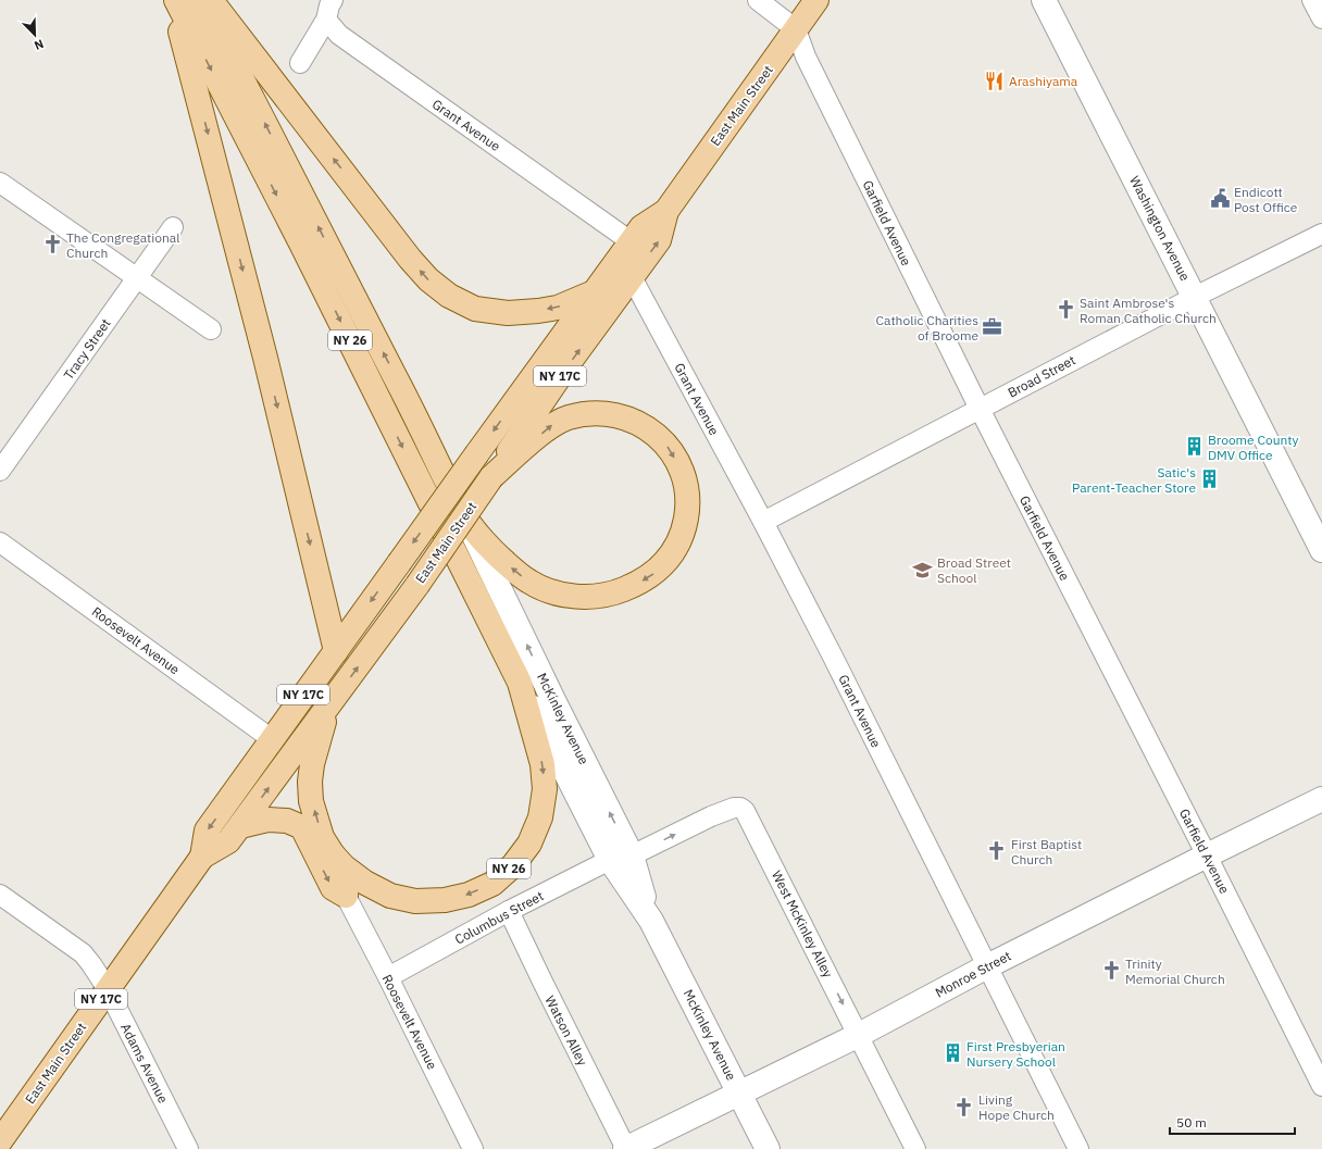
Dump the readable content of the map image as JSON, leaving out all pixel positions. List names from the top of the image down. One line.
{"streets":{"main road":["East Main Street","NY 26","NY 17C"],"street":["Grant Avenue","Garfield Avenue","Washington Avenue","Tracy Street","Broad Street","Roosevelt Avenue","McKinley Avenue","Columbus Street","West McKinley Alley","Monroe Street","Watson Alley","Adams Avenue"]},"crossings":[["East Main Street","Grant Avenue"],["East Main Street","Garfield Avenue"],["East Main Street","NY 26"],["East Main Street","Roosevelt Avenue"],["East Main Street","Adams Avenue"],["Grant Avenue","Broad Street"],["Grant Avenue","Monroe Street"],["Garfield Avenue","Broad Street"],["Garfield Avenue","Monroe Street"],["Washington Avenue","Broad Street"],["NY 26","McKinley Avenue"],["Roosevelt Avenue","Columbus Street"],["McKinley Avenue","Columbus Street"],["McKinley Avenue","West McKinley Alley"],["McKinley Avenue","Monroe Street"],["Columbus Street","West McKinley Alley"],["Columbus Street","Watson Alley"],["West McKinley Alley","Monroe Street"],["Monroe Street","Watson Alley"]],"places":{"restaurant":["Arashiyama"],"public building":["Endicott Post Office"],"church":["The Congregational Church","Saint Ambrose's Roman Catholic Church","First Baptist Church","Trinity Memorial Church","Living Hope Church"],"office":["Catholic Charities of Broome"],"building":["Broome County DMV Office","Satic's Parent-Teacher Store","First Presbyerian Nursery School"],"school or university":["Broad Street School"]},"scale_bar":"50 m","north":"bottom right"}
